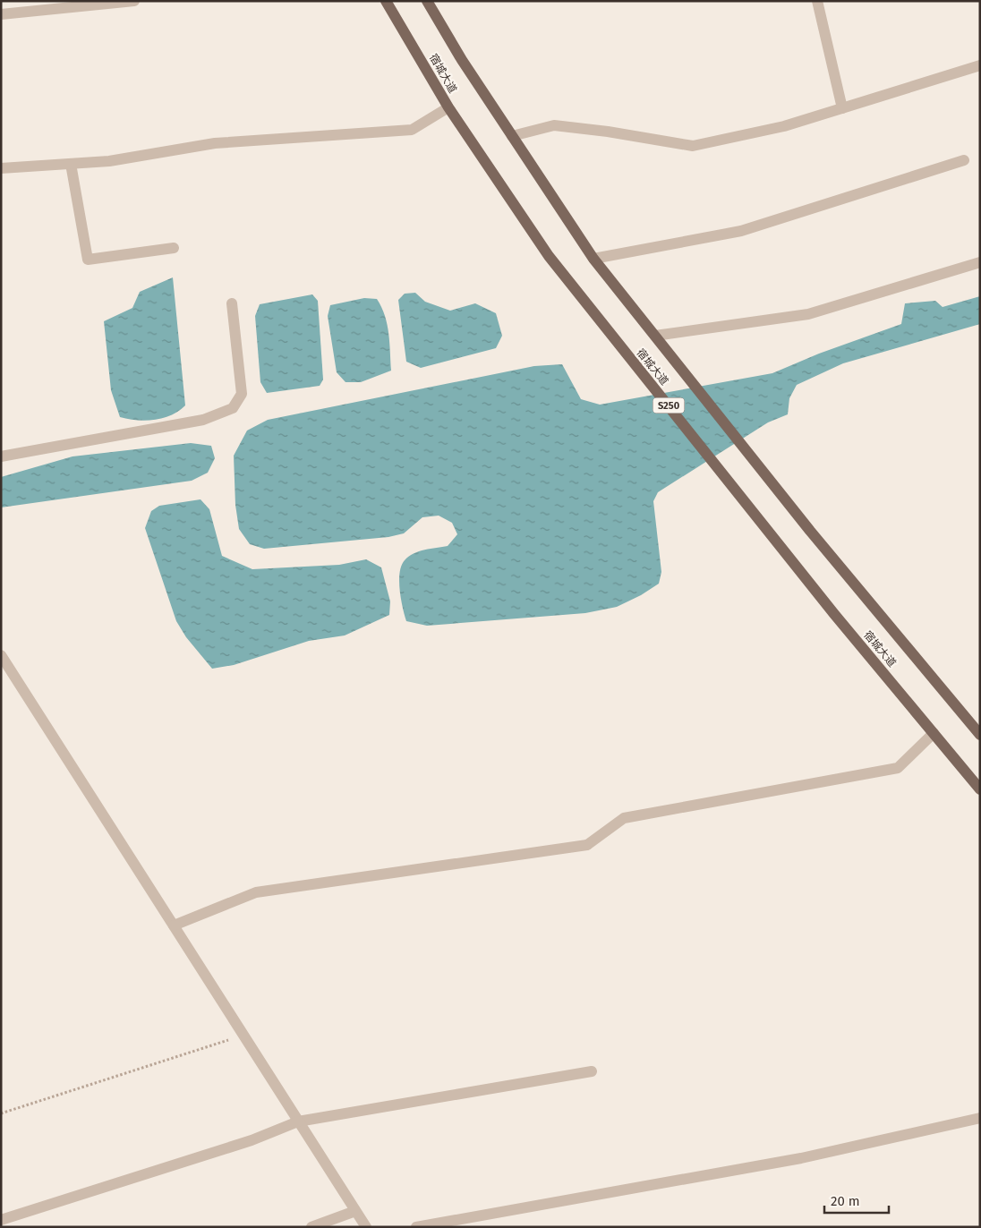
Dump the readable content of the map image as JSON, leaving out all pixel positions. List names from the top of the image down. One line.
{"streets":{"main road":["宿城大道","S250"]},"scale_bar":"20 m"}
